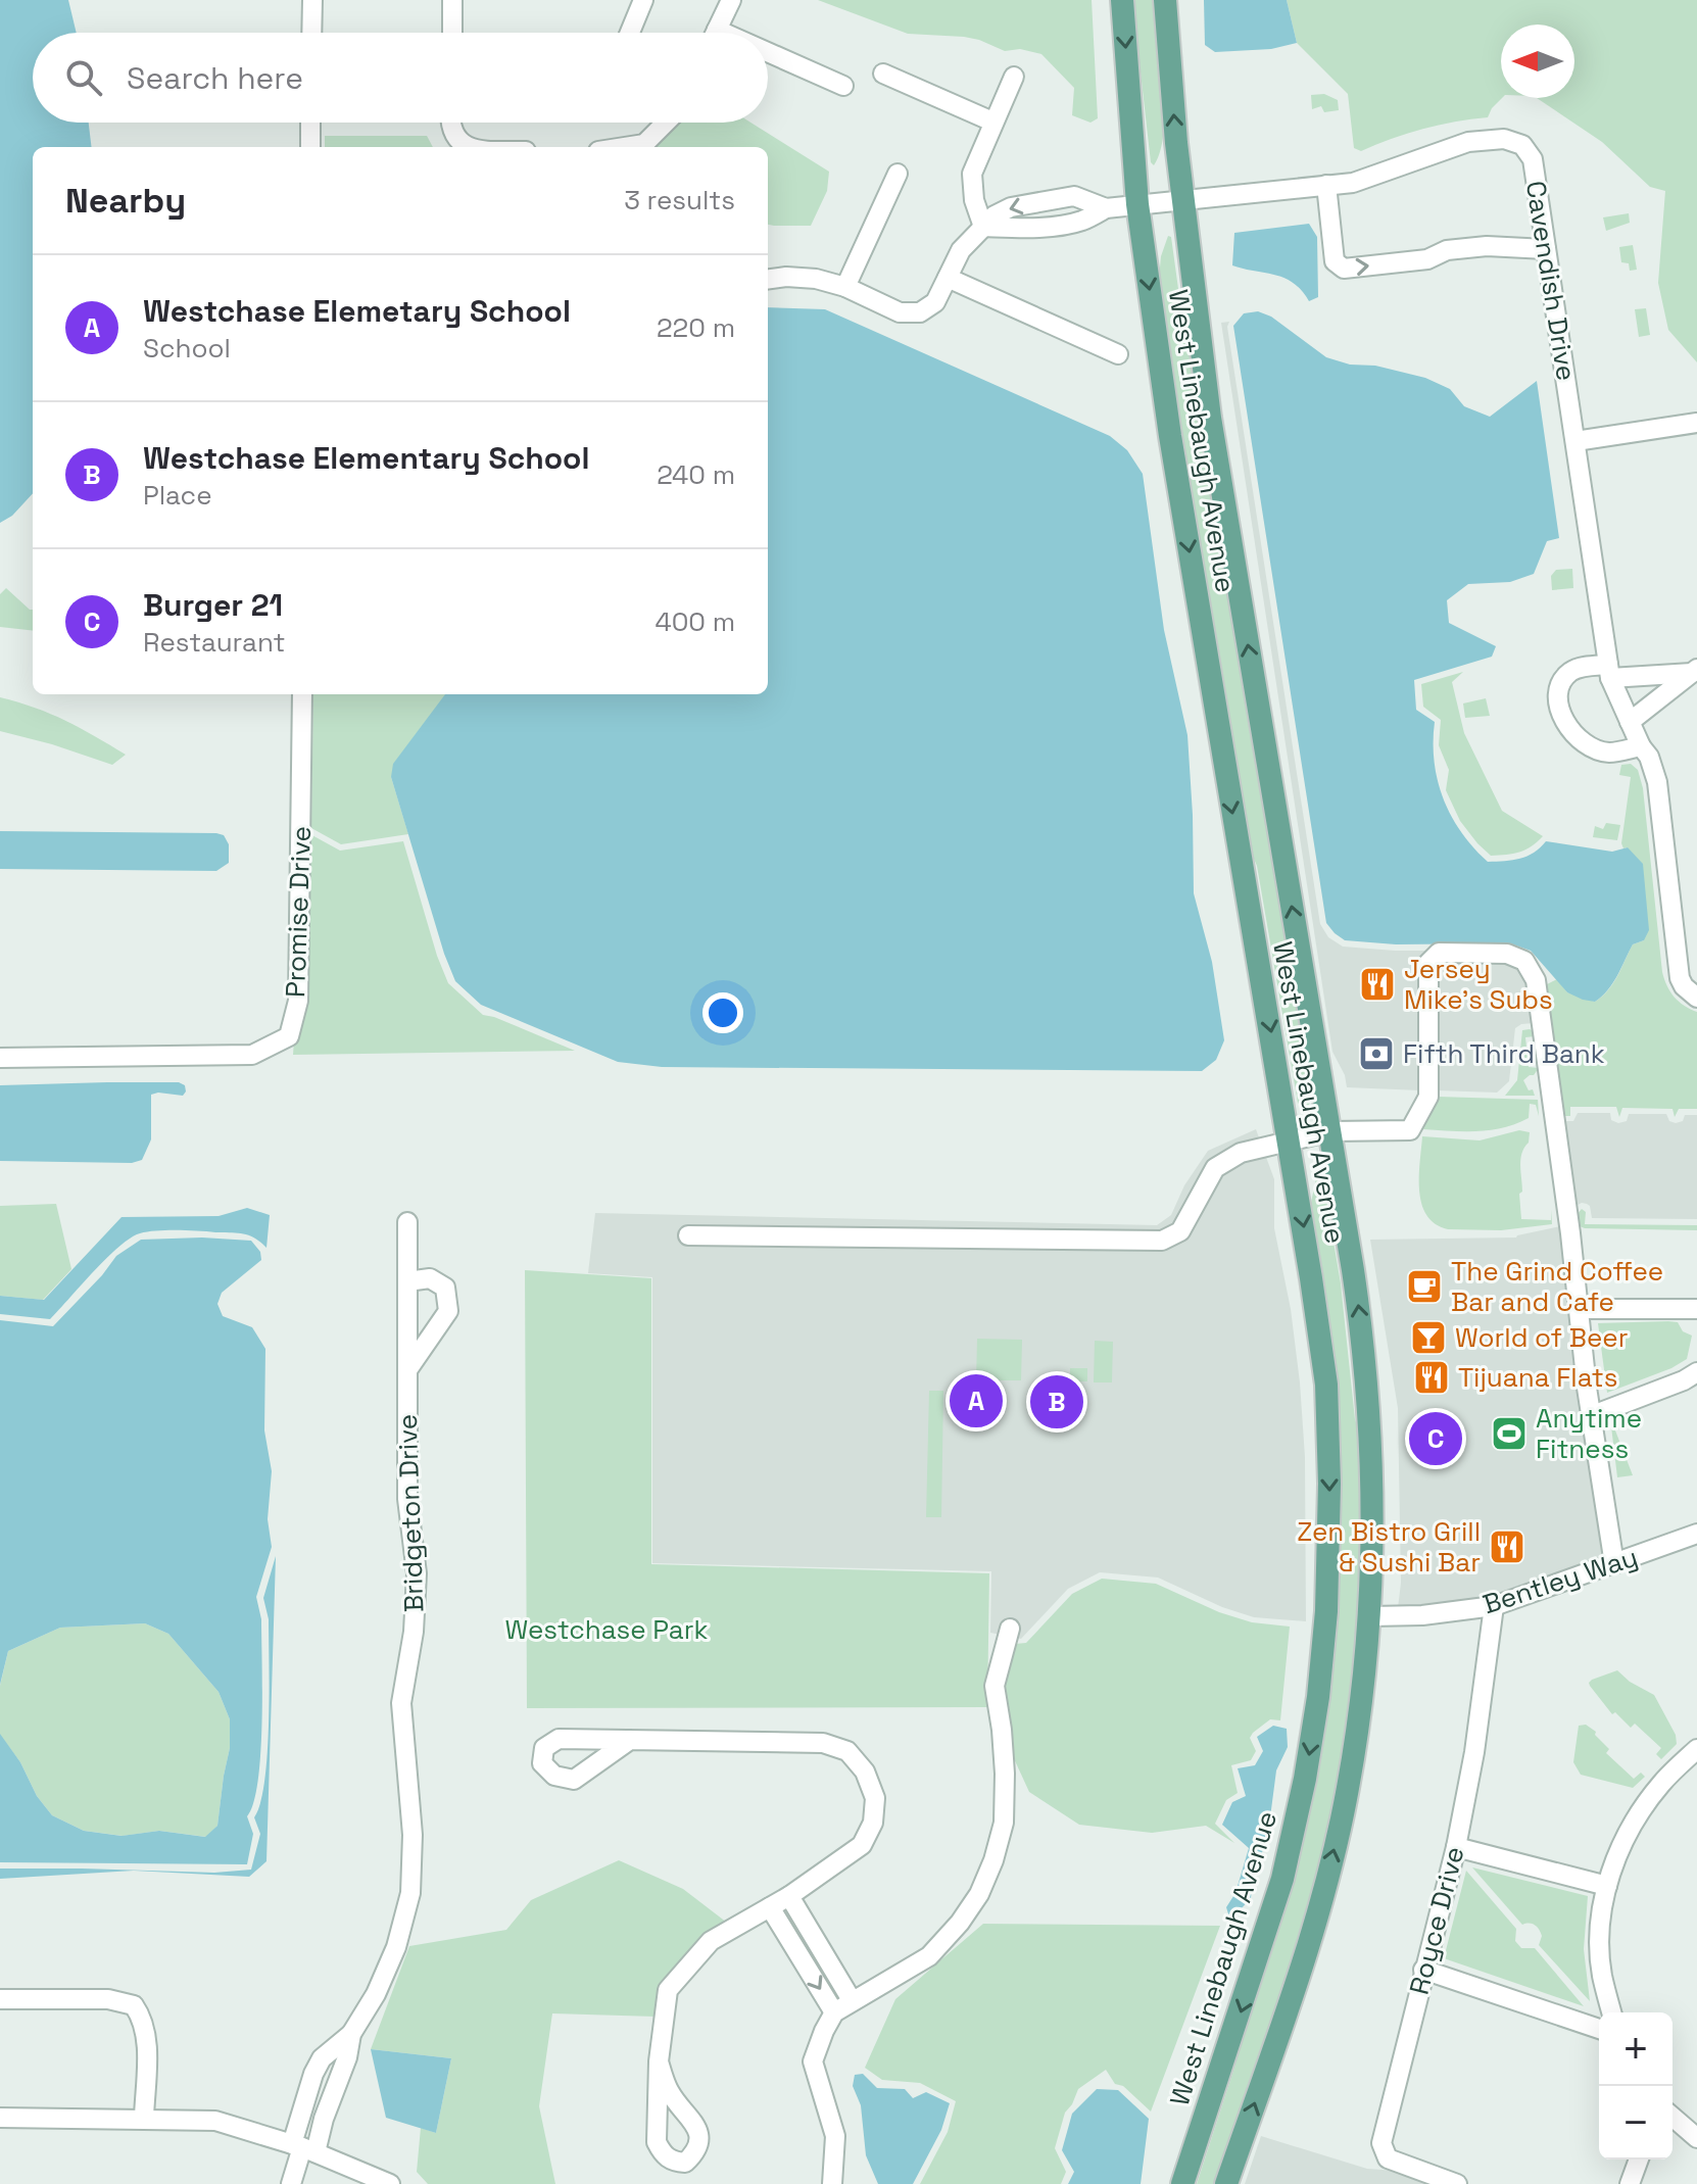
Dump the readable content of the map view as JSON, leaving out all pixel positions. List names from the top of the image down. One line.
{"streets":{"main road":["West Linebaugh Avenue"],"street":["Cavendish Drive","Promise Drive","Bridgeton Drive","Bentley Way","Royce Drive"]},"crossings":[["Cavendish Drive","West Linebaugh Avenue"],["West Linebaugh Avenue","Bentley Way"],["Bentley Way","Royce Drive"]],"parks":["Westchase Park"],"places":{"restaurant":["Jersey Mike's Subs","Tijuana Flats","Zen Bistro Grill & Sushi Bar"],"bank":["Fifth Third Bank"],"cafe":["The Grind Coffee Bar and Cafe"],"bar":["World of Beer"],"sports":["Anytime Fitness"]},"north":"left","page":{"search":"Search here","heading":["Nearby","3 results"],"list":[{"mark":"A","name":"Westchase Elemetary School","note":"School","value":"220 m"},{"mark":"B","name":"Westchase Elementary School","note":"Place","value":"240 m"},{"mark":"C","name":"Burger 21","note":"Restaurant","value":"400 m"}],"pins":["A","B","C"],"map_buttons":["+","−"]}}
